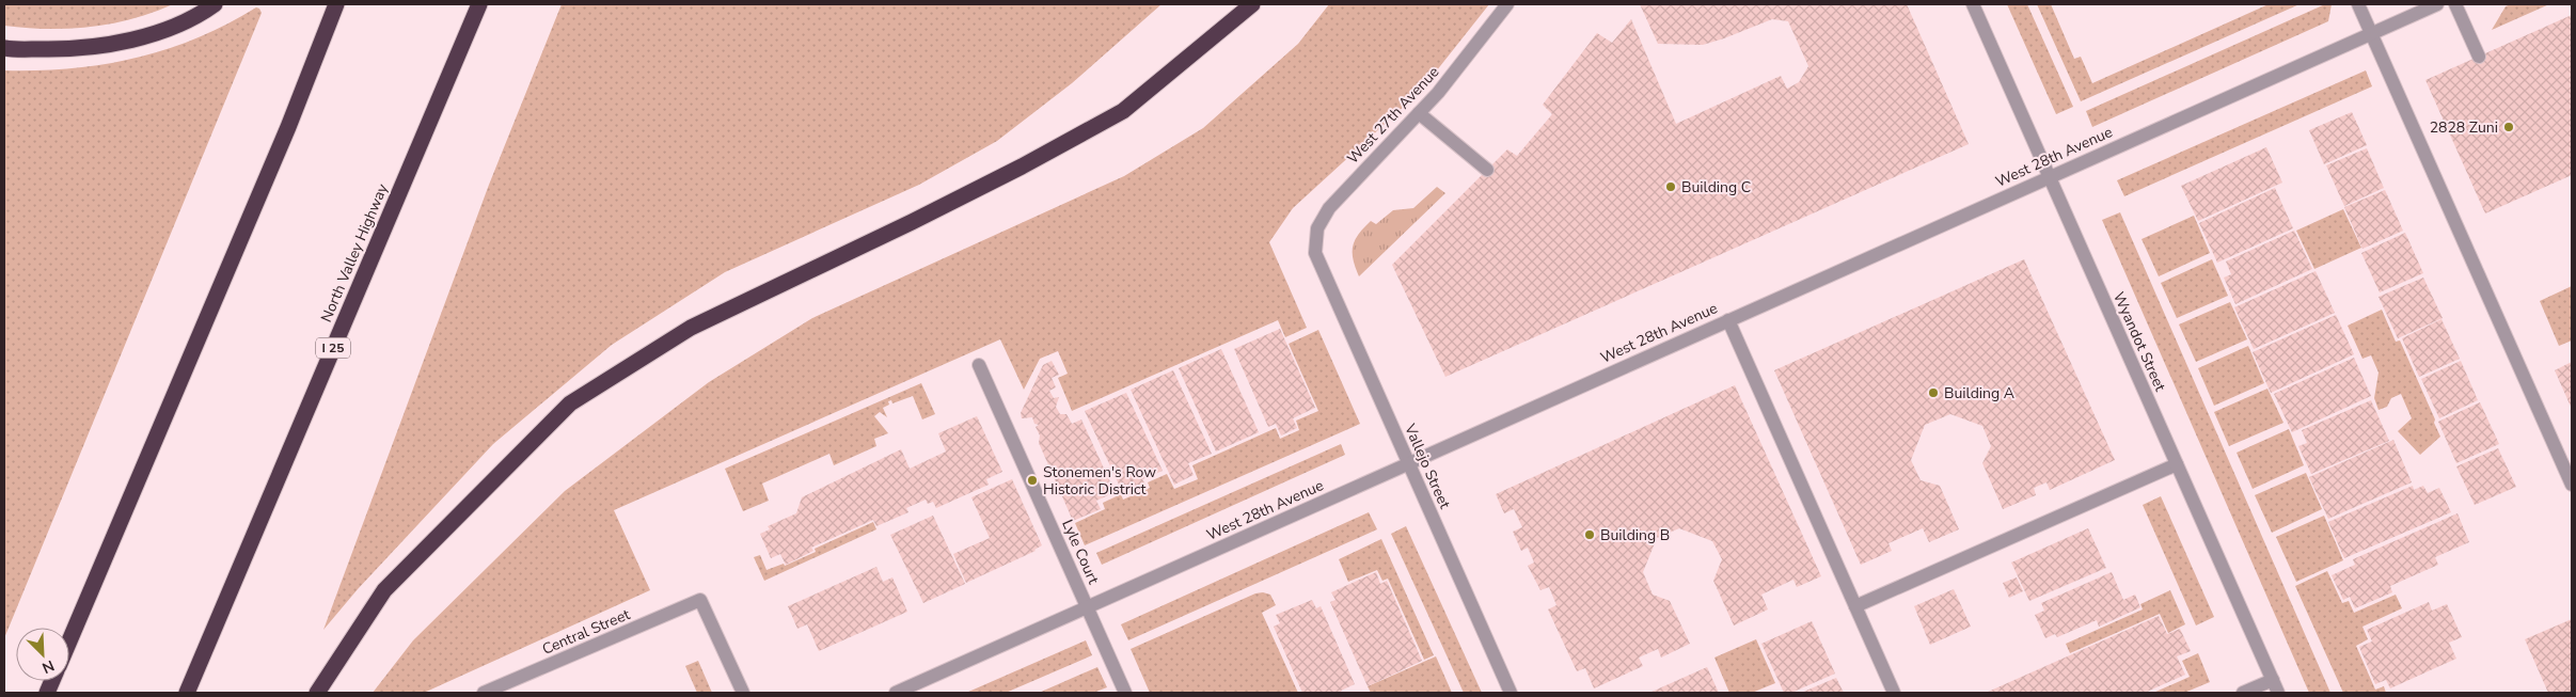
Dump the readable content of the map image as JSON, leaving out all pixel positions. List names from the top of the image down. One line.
{"streets":{"highway":["North Valley Highway","I 25"],"street":["West 27th Avenue","West 28th Avenue","Wyandot Street","Vallejo Street","Lyle Court","Central Street"]},"crossings":[["West 27th Avenue","Vallejo Street"],["West 28th Avenue","Wyandot Street"],["West 28th Avenue","Vallejo Street"],["West 28th Avenue","Lyle Court"]],"places":["2828 Zuni","Building C","Building A","Stonemen's Row Historic District","Building B"],"north":"bottom right"}
